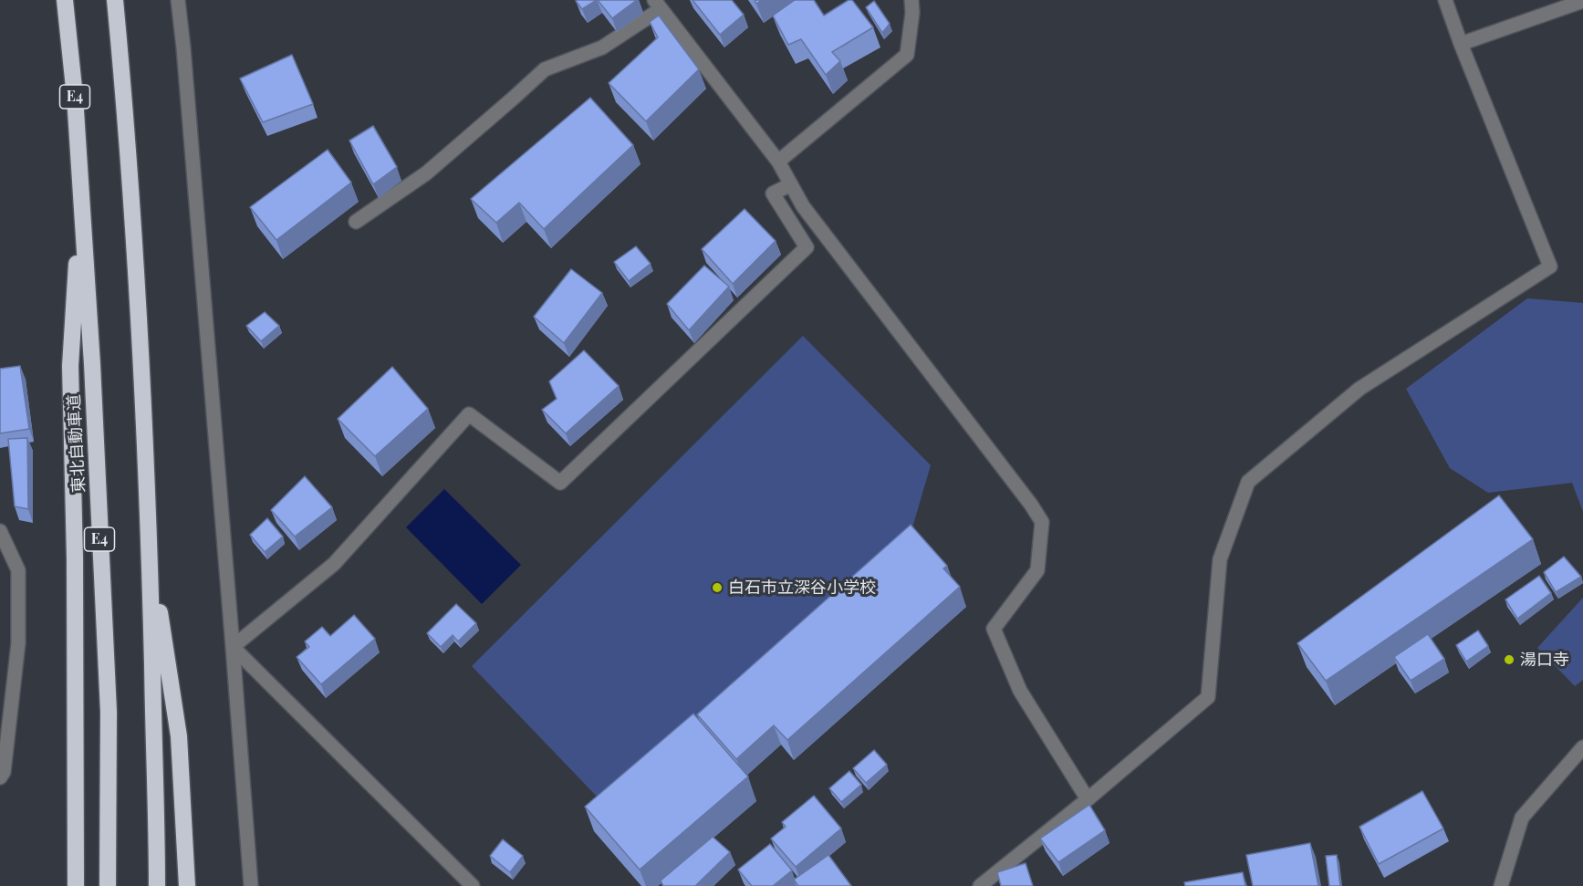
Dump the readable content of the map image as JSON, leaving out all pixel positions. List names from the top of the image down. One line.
{"streets":{"highway":["E4","東北自動車道"]},"places":["白石市立深谷小学校","湯口寺"]}
